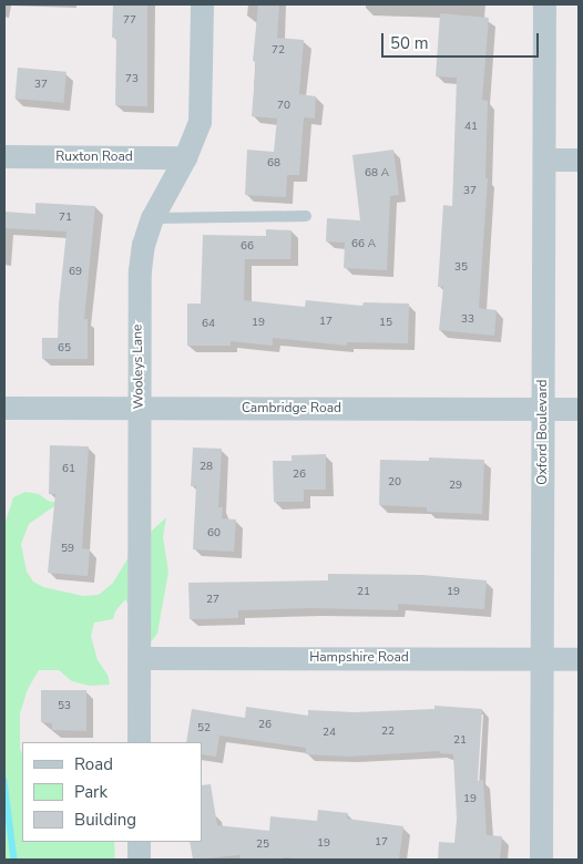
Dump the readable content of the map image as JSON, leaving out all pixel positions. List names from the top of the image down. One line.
{"streets":{"street":["Ruxton Road","Wooleys Lane","Cambridge Road","Oxford Boulevard","Hampshire Road"]},"crossings":[["Ruxton Road","Wooleys Lane"],["Wooleys Lane","Cambridge Road"],["Wooleys Lane","Hampshire Road"],["Cambridge Road","Oxford Boulevard"],["Oxford Boulevard","Hampshire Road"]],"house_numbers":["77","72","73","37","70","41","68","68 A","37","71","66 A","66","35","69","33","17","19","15","64","65","28","61","26","20","29","60","59","21","19","27","53","26","52","22","24","21","19","17","19","25"],"legend":["Road","Park","Building"],"scale_bar":"50 m"}
